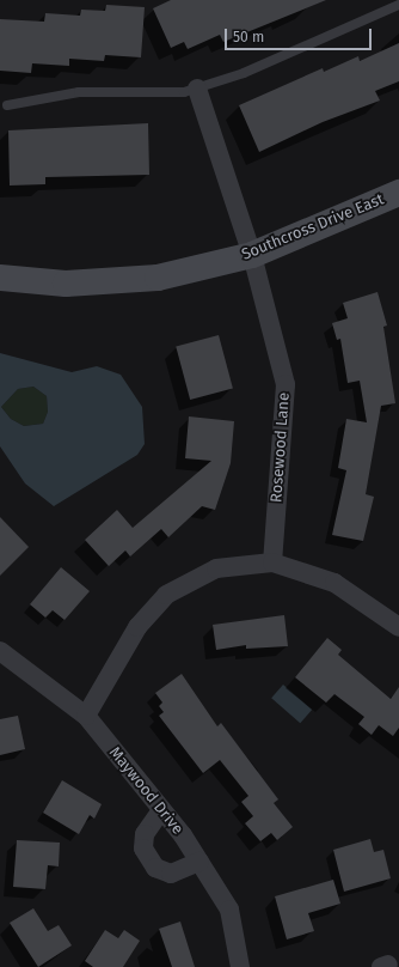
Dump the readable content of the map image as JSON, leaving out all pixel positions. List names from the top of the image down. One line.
{"streets":{"street":["Southcross Drive East","Rosewood Lane","Maywood Drive"]},"crossings":[["Southcross Drive East","Rosewood Lane"]],"scale_bar":"50 m"}
